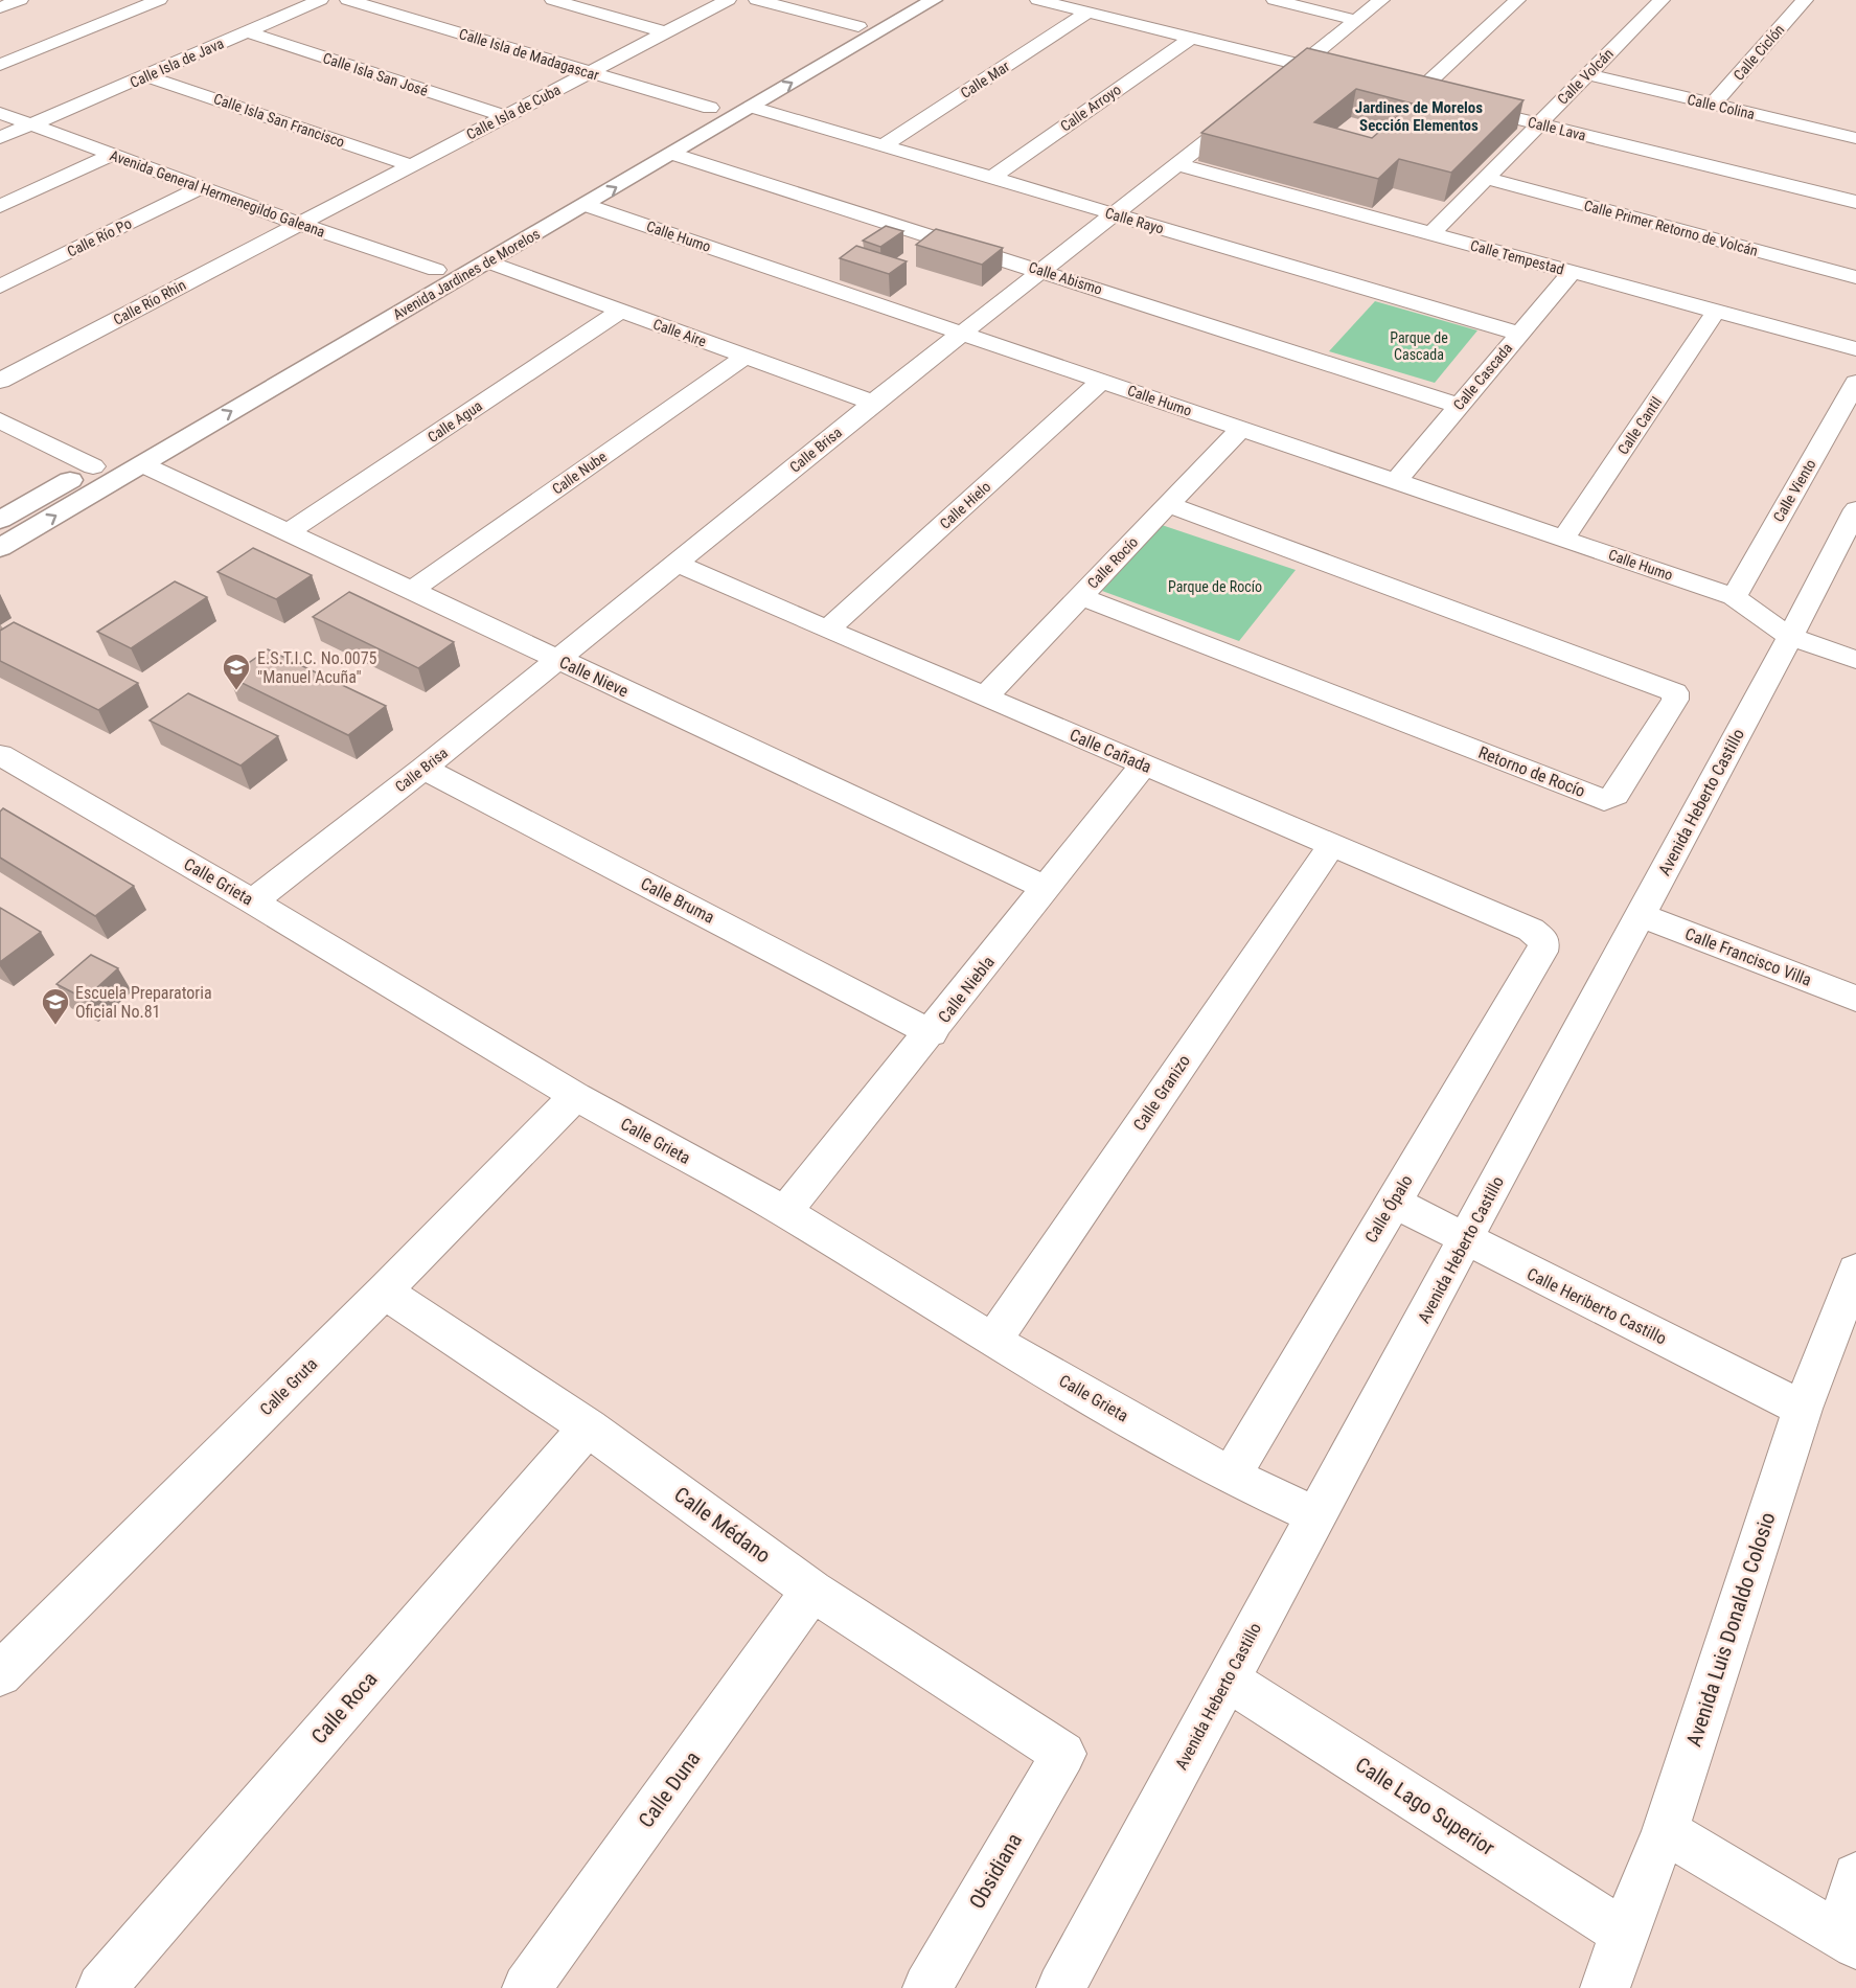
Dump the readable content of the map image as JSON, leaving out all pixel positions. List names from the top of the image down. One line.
{"streets":{"main road":["Avenida Jardines de Morelos"],"street":["Calle Ciclón","Calle Isla de Madagascar","Calle Isla de Java","Calle Isla San José","Calle Volcán","Calle Mar","Calle Colina","Calle Arroyo","Calle Isla de Cuba","Calle Isla San Francisco","Calle Lava","Avenida General Hermenegildo Galeana","Calle Rayo","Calle Primer Retorno de Volcán","Calle Humo","Calle Río Po","Calle Tempestad","Calle Abismo","Calle Río Rhin","Calle Aire","Calle Cascada","Calle Agua","Calle Cantil","Calle Brisa","Calle Nube","Calle Viento","Calle Hielo","Calle Rocío","Calle Nieve","Calle Cañada","Retorno de Rocío","Avenida Heberto Castillo","Calle Grieta","Calle Bruma","Calle Francisco Villa","Calle Niebla","Calle Granizo","Calle Ópalo","Calle Heriberto Castillo","Calle Gruta","Calle Médano","Avenida Luis Donaldo Colosio","Calle Roca","Calle Duna","Calle Lago Superior","Obsidiana"]},"crossings":[["Calle Ciclón","Calle Colina"],["Calle Isla de Madagascar","Calle Isla de Cuba"],["Calle Isla de Madagascar","Avenida Jardines de Morelos"],["Calle Isla de Java","Calle Isla San José"],["Calle Isla de Java","Calle Isla San Francisco"],["Calle Isla de Java","Avenida General Hermenegildo Galeana"],["Calle Isla San José","Calle Isla de Cuba"],["Calle Volcán","Calle Colina"],["Calle Volcán","Calle Lava"],["Calle Volcán","Calle Primer Retorno de Volcán"],["Calle Volcán","Calle Tempestad"],["Calle Mar","Calle Rayo"],["Calle Arroyo","Calle Rayo"],["Calle Isla de Cuba","Calle Isla San Francisco"],["Calle Isla de Cuba","Avenida General Hermenegildo Galeana"],["Calle Isla de Cuba","Calle Río Rhin"],["Avenida General Hermenegildo Galeana","Calle Río Po"],["Avenida General Hermenegildo Galeana","Avenida Jardines de Morelos"],["Avenida General Hermenegildo Galeana","Calle Río Rhin"],["Calle Rayo","Avenida Jardines de Morelos"],["Calle Rayo","Calle Cascada"],["Calle Rayo","Calle Brisa"],["Calle Humo","Avenida Jardines de Morelos"],["Calle Humo","Calle Cascada"],["Calle Humo","Calle Cantil"],["Calle Humo","Calle Brisa"],["Calle Humo","Calle Viento"],["Calle Humo","Calle Hielo"],["Calle Humo","Calle Rocío"],["Calle Humo","Avenida Heberto Castillo"],["Calle Tempestad","Calle Cascada"],["Calle Tempestad","Calle Cantil"],["Calle Tempestad","Calle Brisa"],["Avenida Jardines de Morelos","Calle Abismo"],["Avenida Jardines de Morelos","Calle Aire"],["Avenida Jardines de Morelos","Calle Nieve"],["Calle Abismo","Calle Cascada"],["Calle Abismo","Calle Brisa"],["Calle Aire","Calle Agua"],["Calle Aire","Calle Brisa"],["Calle Aire","Calle Nube"],["Calle Agua","Calle Nieve"],["Calle Brisa","Calle Nieve"],["Calle Brisa","Calle Cañada"],["Calle Brisa","Calle Grieta"],["Calle Brisa","Calle Bruma"],["Calle Nube","Calle Nieve"],["Calle Hielo","Calle Cañada"],["Calle Rocío","Calle Cañada"],["Calle Rocío","Retorno de Rocío"],["Calle Nieve","Calle Niebla"],["Calle Cañada","Calle Niebla"],["Calle Cañada","Calle Granizo"],["Calle Cañada","Calle Ópalo"],["Avenida Heberto Castillo","Calle Grieta"],["Avenida Heberto Castillo","Calle Francisco Villa"],["Avenida Heberto Castillo","Calle Heriberto Castillo"],["Avenida Heberto Castillo","Calle Lago Superior"],["Calle Grieta","Calle Niebla"],["Calle Grieta","Calle Granizo"],["Calle Grieta","Calle Ópalo"],["Calle Grieta","Calle Gruta"],["Calle Bruma","Calle Niebla"],["Calle Ópalo","Calle Heriberto Castillo"],["Calle Heriberto Castillo","Avenida Luis Donaldo Colosio"],["Calle Gruta","Calle Médano"],["Calle Médano","Calle Roca"],["Calle Médano","Calle Duna"],["Calle Médano","Obsidiana"],["Avenida Luis Donaldo Colosio","Calle Lago Superior"]],"districts":["Jardines de Morelos Sección Elementos"],"parks":["Parque de Cascada","Parque de Rocío"],"places":{"school or university":["E.S.T.I.C. No.0075 \"Manuel Acuña\"","Escuela Preparatoria Oficial No.81"]}}
